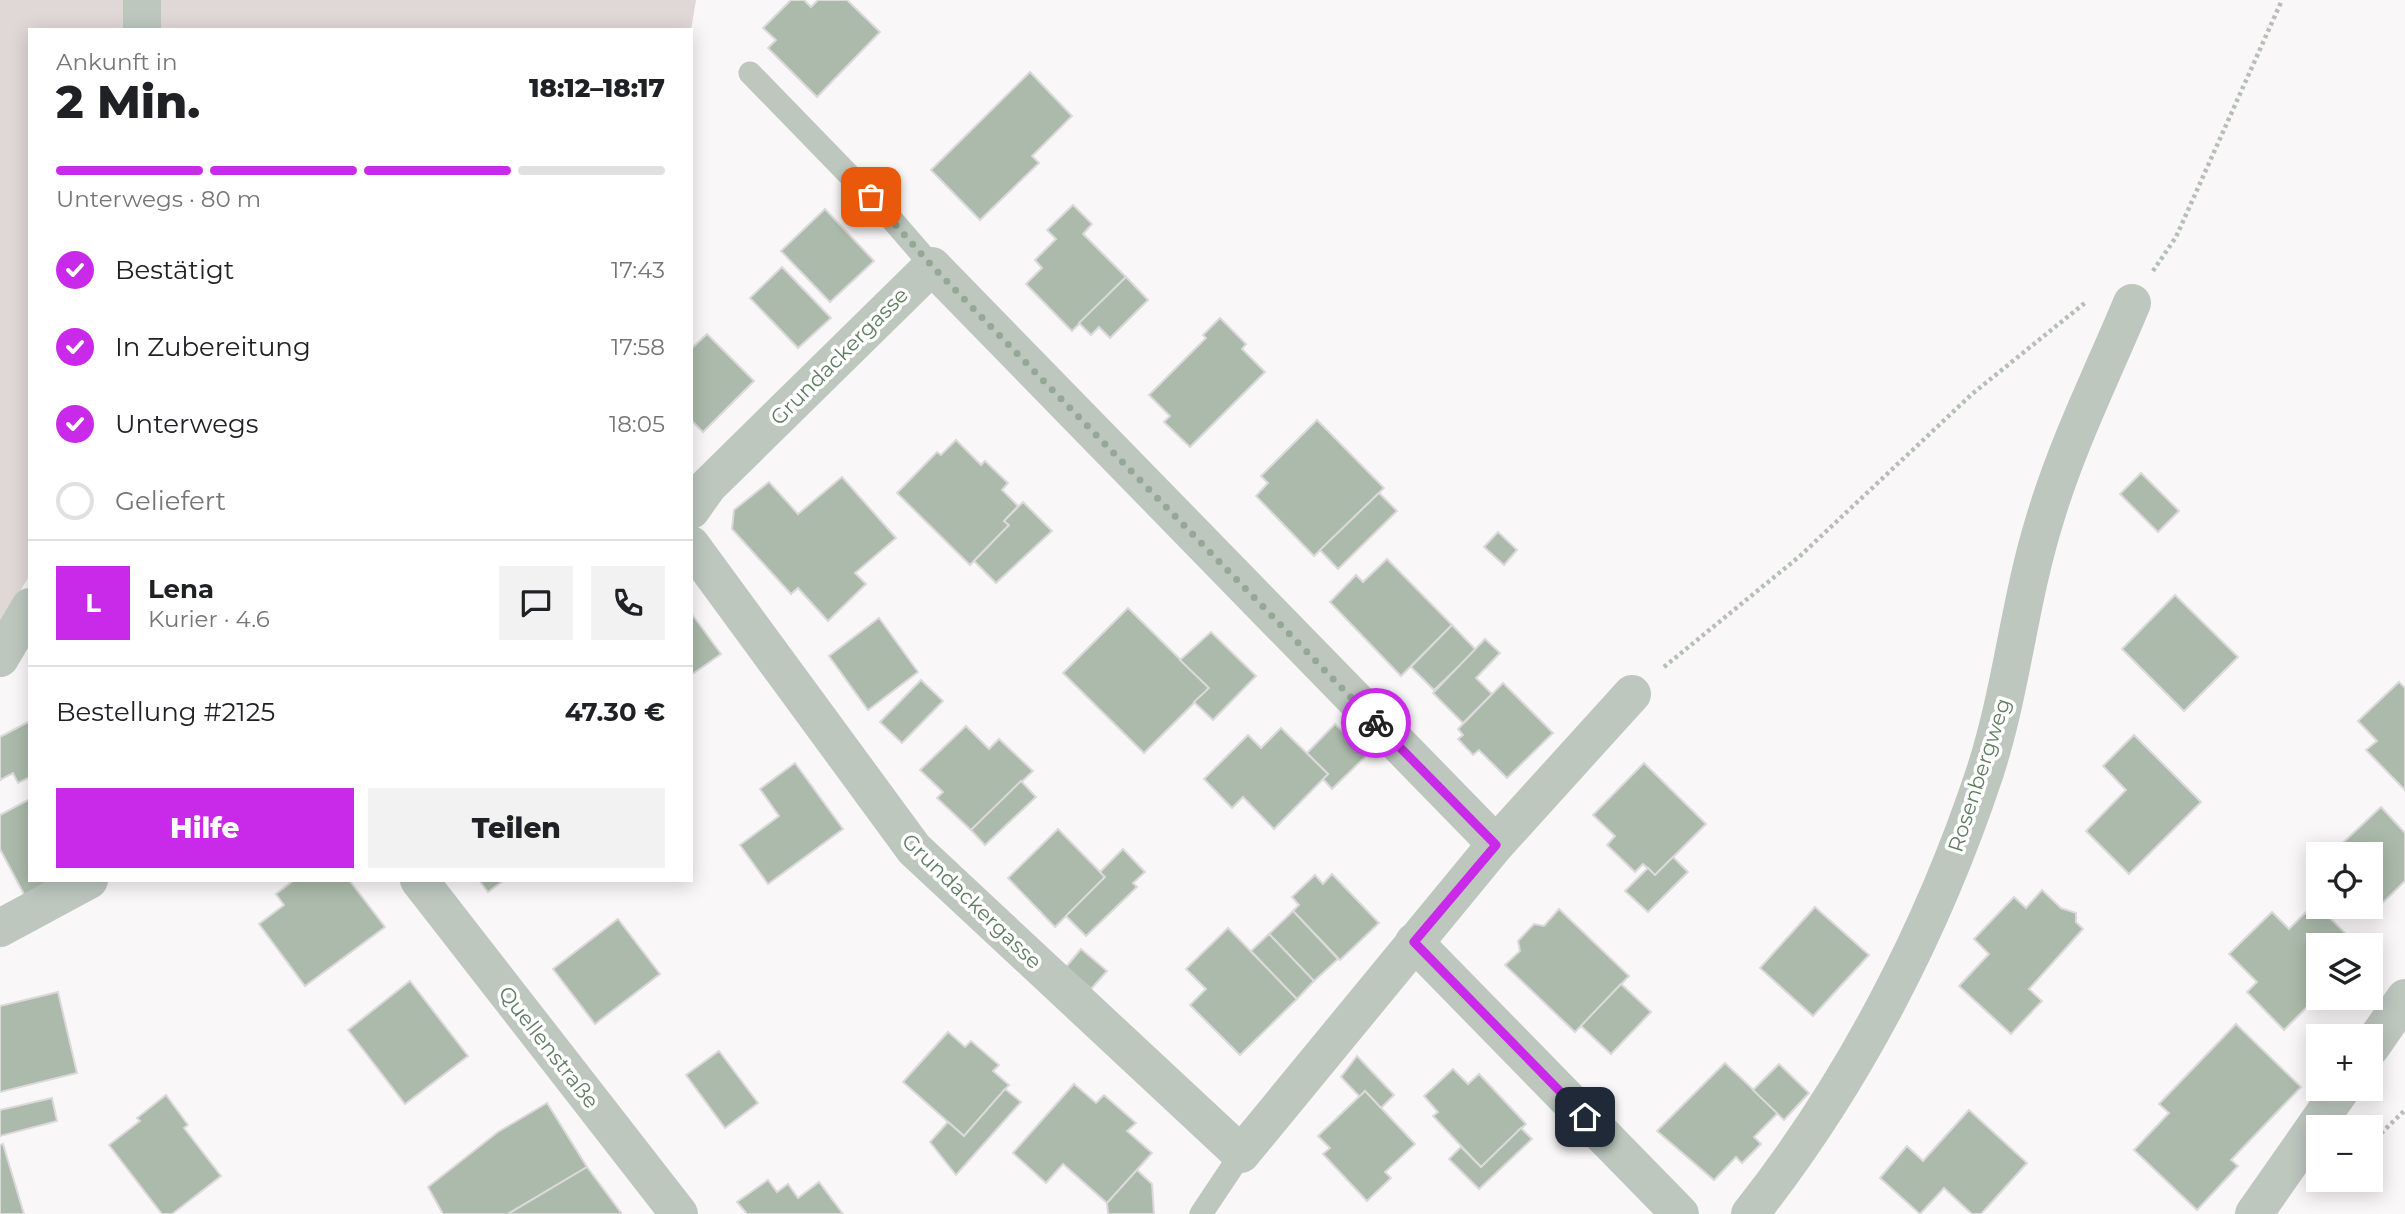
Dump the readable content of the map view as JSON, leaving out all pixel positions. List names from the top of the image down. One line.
{"streets":{"street":["Grundackergasse","Rosenbergweg","Quellenstraße"]},"page":{"heading":["2 Min.","Ankunft in","18:12–18:17"],"panel":["Lena","Kurier · 4.6","Bestellung #2125","47.30 €"],"bar":"Unterwegs · 80 m","list":[["Bestätigt","17:43"],["In Zubereitung","17:58"],["Unterwegs","18:05"],"Geliefert"],"round":"L","buttons":["Hilfe","Teilen"],"map_buttons":["+","−"]}}
